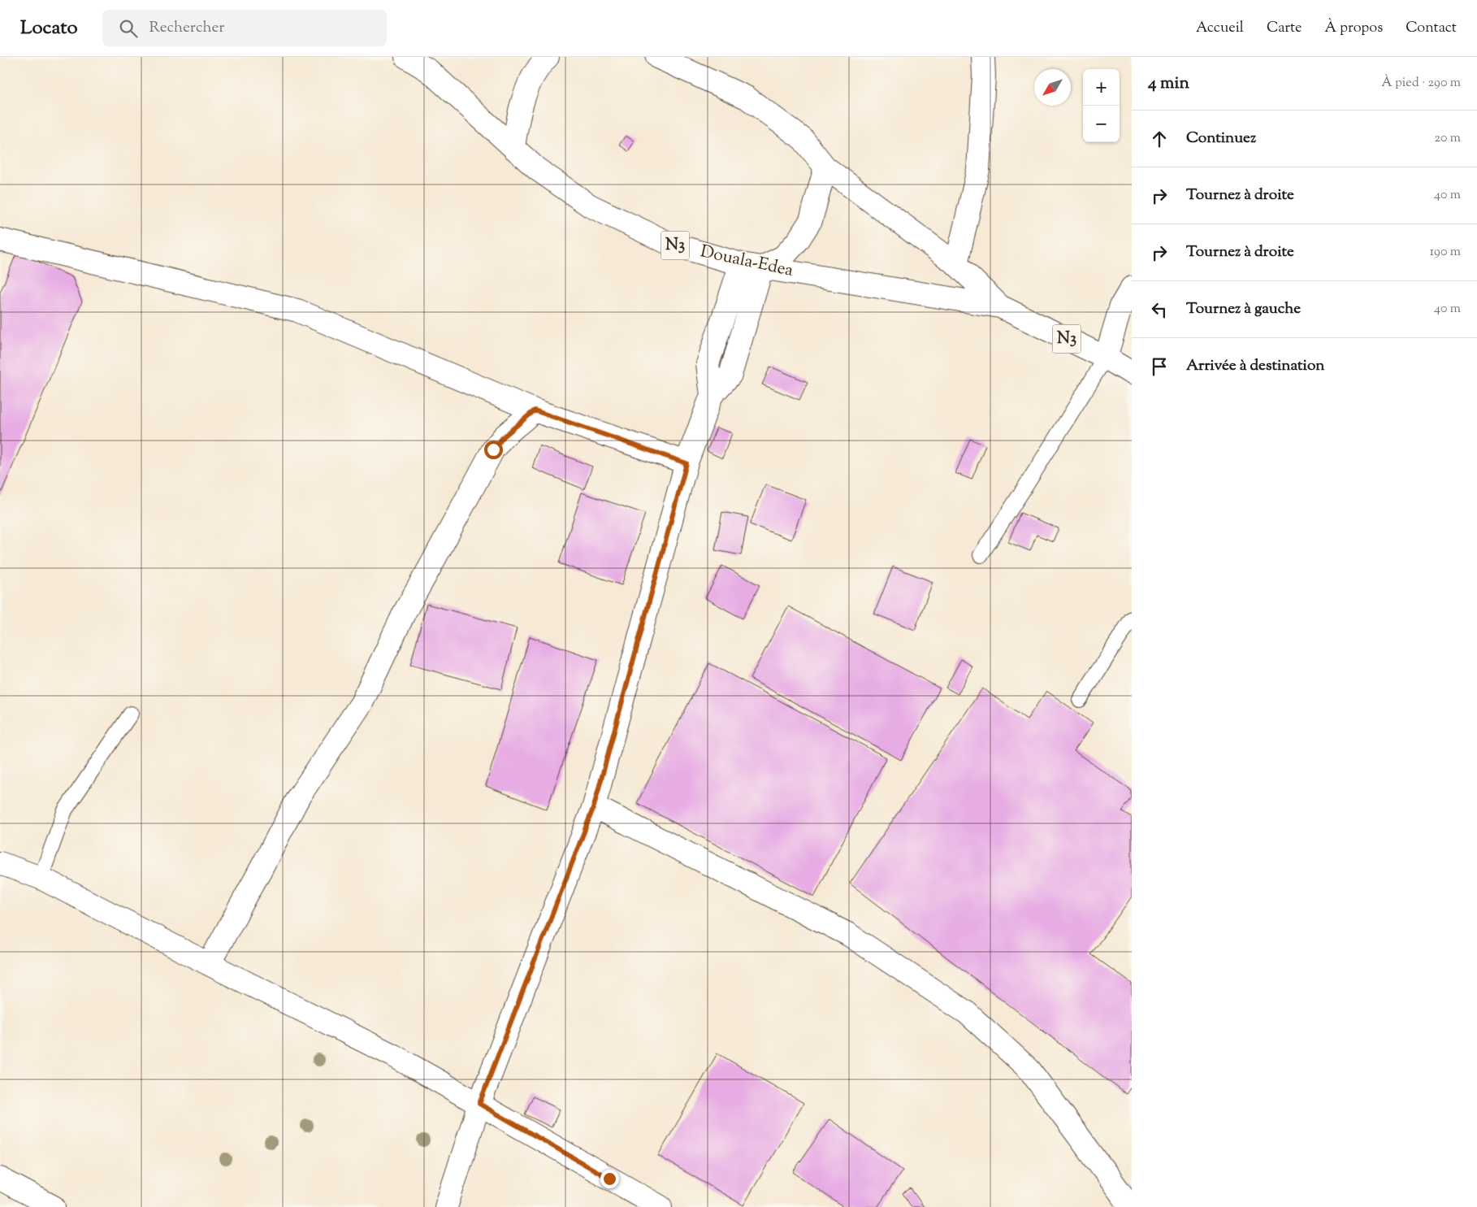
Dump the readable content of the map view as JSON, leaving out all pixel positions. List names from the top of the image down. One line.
{"streets":{"main road":["N3","Douala-Edea"]},"north":"bottom left","page":{"header":"Locato","search":"Rechercher","nav":["Accueil","Carte","À propos","Contact"],"heading":["4 min","À pied · 290 m"],"map_buttons":["+","−"],"list":[["Continuez","20 m"],["Tournez à droite","40 m"],["Tournez à droite","190 m"],["Tournez à gauche","40 m"],"Arrivée à destination"]}}
